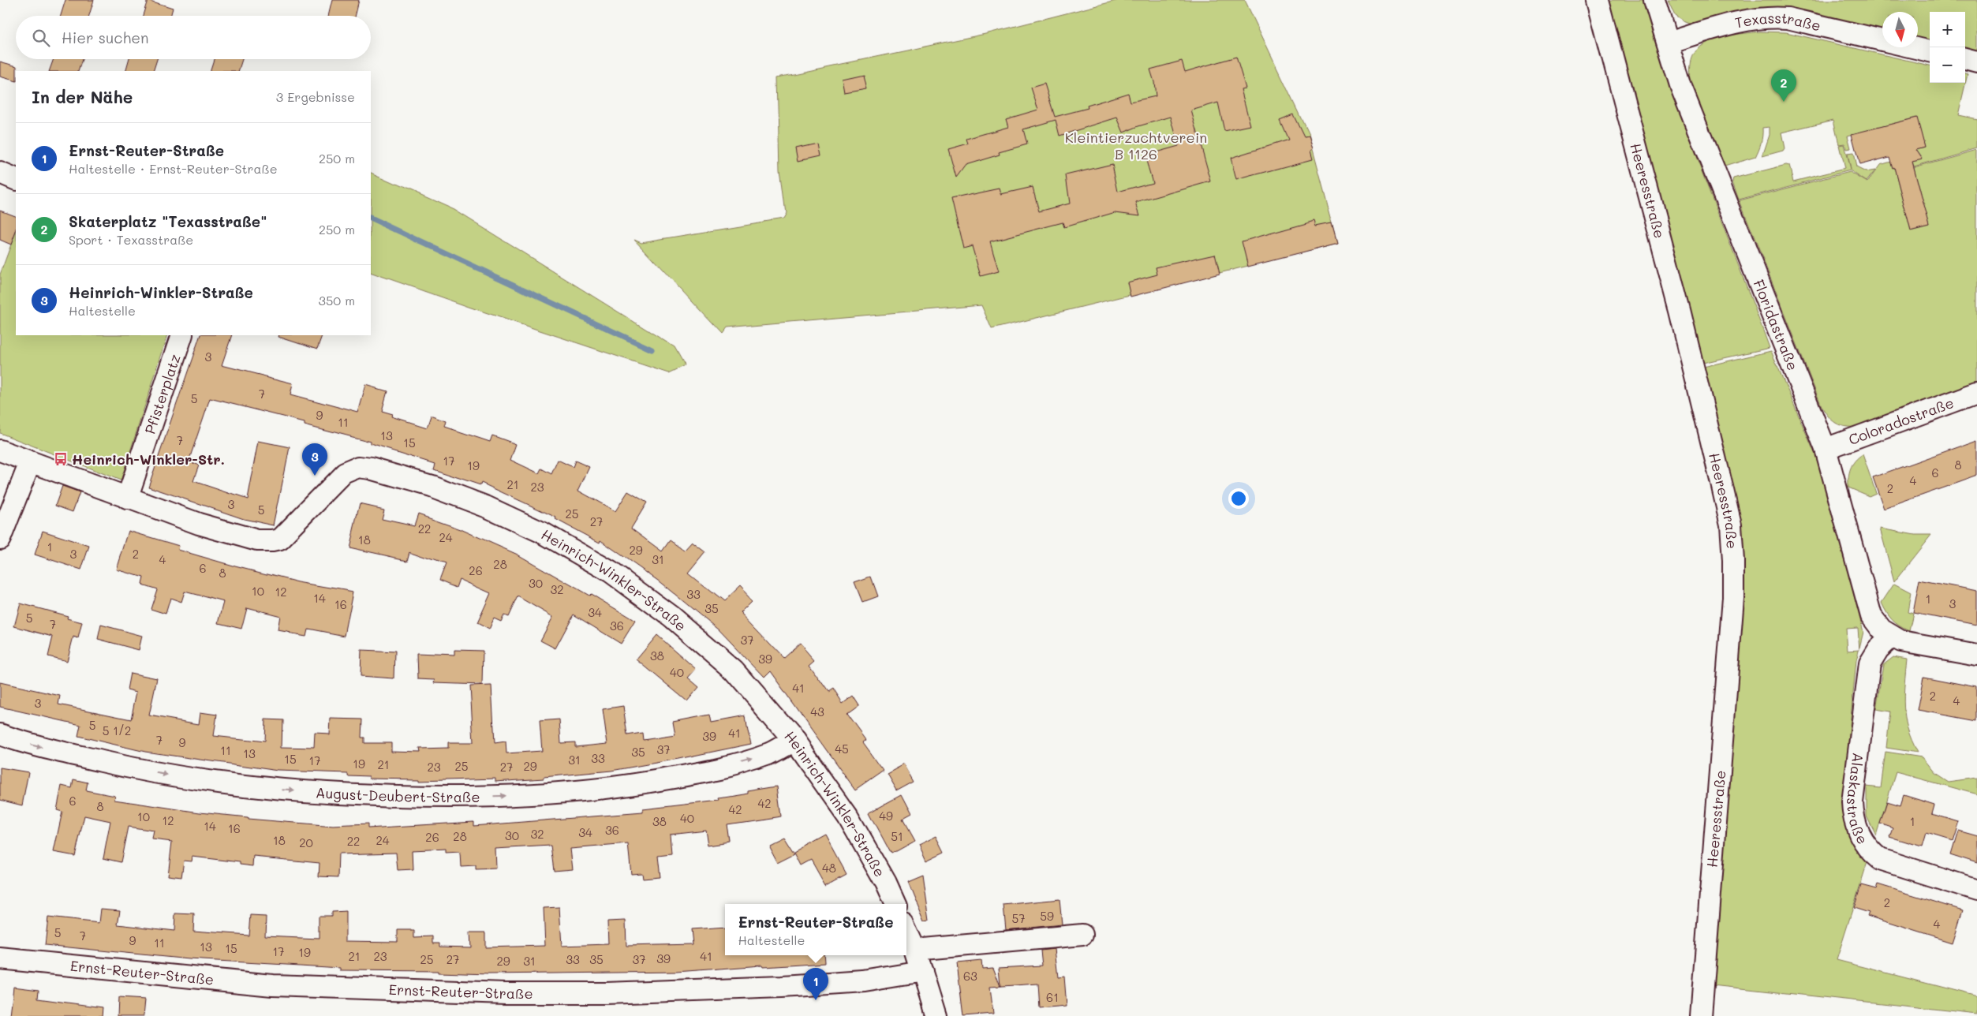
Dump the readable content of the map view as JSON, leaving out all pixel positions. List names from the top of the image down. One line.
{"streets":{"street":["Texasstraße","Heeresstraße","Floridastraße","Pfisterplatz","Coloradostraße","Heinrich-Winkler-Straße","August-Deubert-Straße","Alaskastraße","Ernst-Reuter-Straße"]},"crossings":[["Texasstraße","Floridastraße"],["Floridastraße","Coloradostraße"],["Floridastraße","Alaskastraße"],["Pfisterplatz","Heinrich-Winkler-Straße"],["Heinrich-Winkler-Straße","August-Deubert-Straße"]],"one_way":["August-Deubert-Straße"],"parks":["Kleintierzuchtverein B 1126"],"places":{"bus stop":["Heinrich-Winkler-Str."]},"house_numbers":["3","7","5","9","11","13","7","15","17","8","19","6","4","21","23","2","3","5","25","27","22","24","18","1","29","3","2","4","31","28","6","26","8","30","32","10","12","33","14","1","3","16","35","34","5","7","36","37","38","39","40","41","2","4","3","43","5","5 1/2","41","39","7","9","45","37","11","35","13","33","15","31","17","19","21","25","29","23","27","6","42","8","42","49","10","40","12","38","1","14","16","36","34","32","30","28","51","26","18","24","22","20","48","2","59","57","4","5","7","9","11","13","15","17","19","21","23","41","39","25","27","33","35","37","29","31","63","61"],"north":"bottom","page":{"map_buttons":["+","−"],"search":"Hier suchen","pins":["2","3","1"],"heading":["In der Nähe","3 Ergebnisse"],"list":[{"mark":"1","name":"Ernst-Reuter-Straße","note":"Haltestelle · Ernst-Reuter-Straße","value":"250 m"},{"mark":"2","name":"Skaterplatz \"Texasstraße\"","note":"Sport · Texasstraße","value":"250 m"},{"mark":"3","name":"Heinrich-Winkler-Straße","note":"Haltestelle","value":"350 m"}],"popup":["Ernst-Reuter-Straße","Haltestelle"]}}
